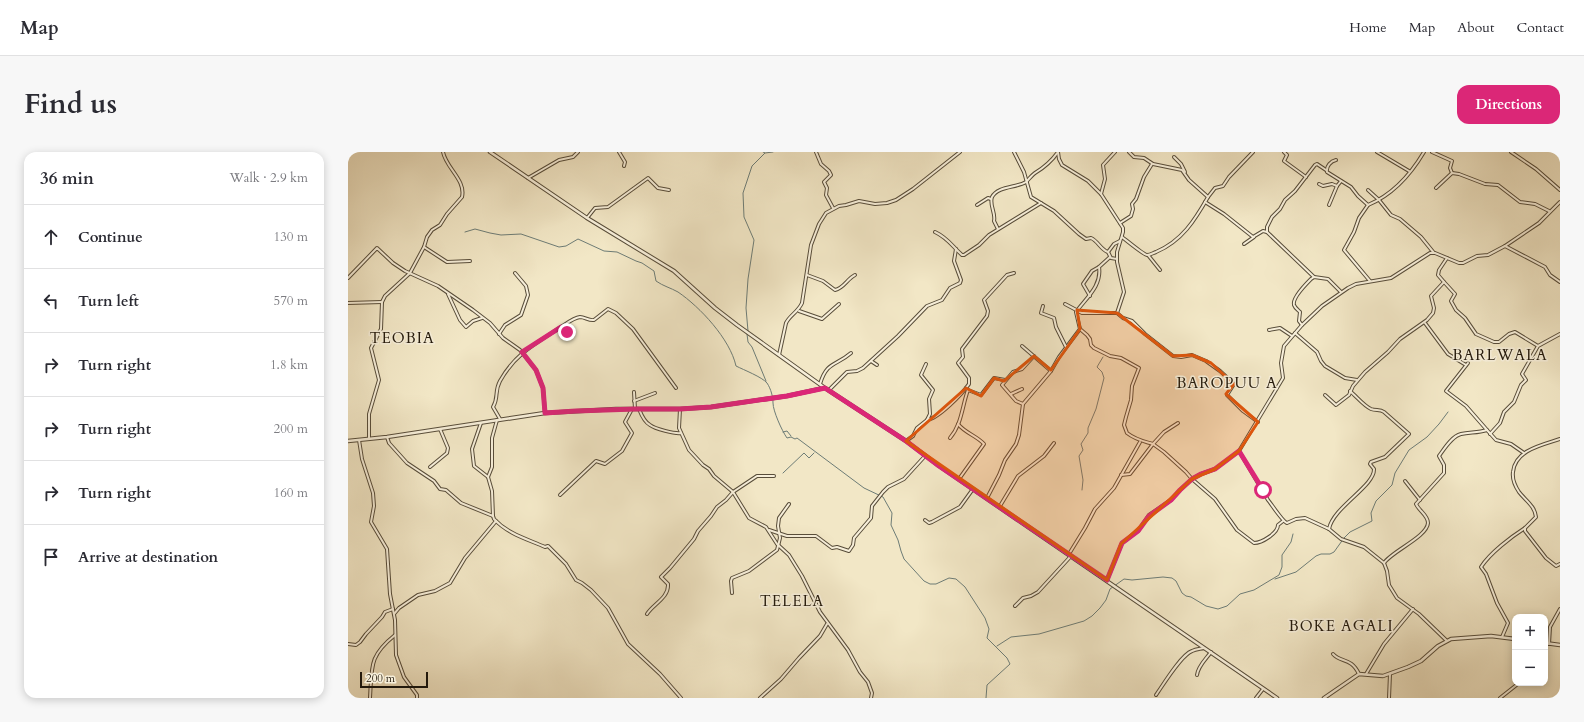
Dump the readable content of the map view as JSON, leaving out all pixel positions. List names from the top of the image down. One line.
{"districts":["TEOBIA","BARLWALA","BAROPUU A","TELELA","BOKE AGALI"],"scale_bar":"200 m","page":{"header":"Map","nav":["Home","Map","About","Contact"],"title":"Find us","buttons":"Directions","heading":["36 min","Walk · 2.9 km"],"list":[["Continue","130 m"],["Turn left","570 m"],["Turn right","1.8 km"],["Turn right","200 m"],["Turn right","160 m"],"Arrive at destination"],"map_buttons":["+","−"],"scale":"200 m"}}
